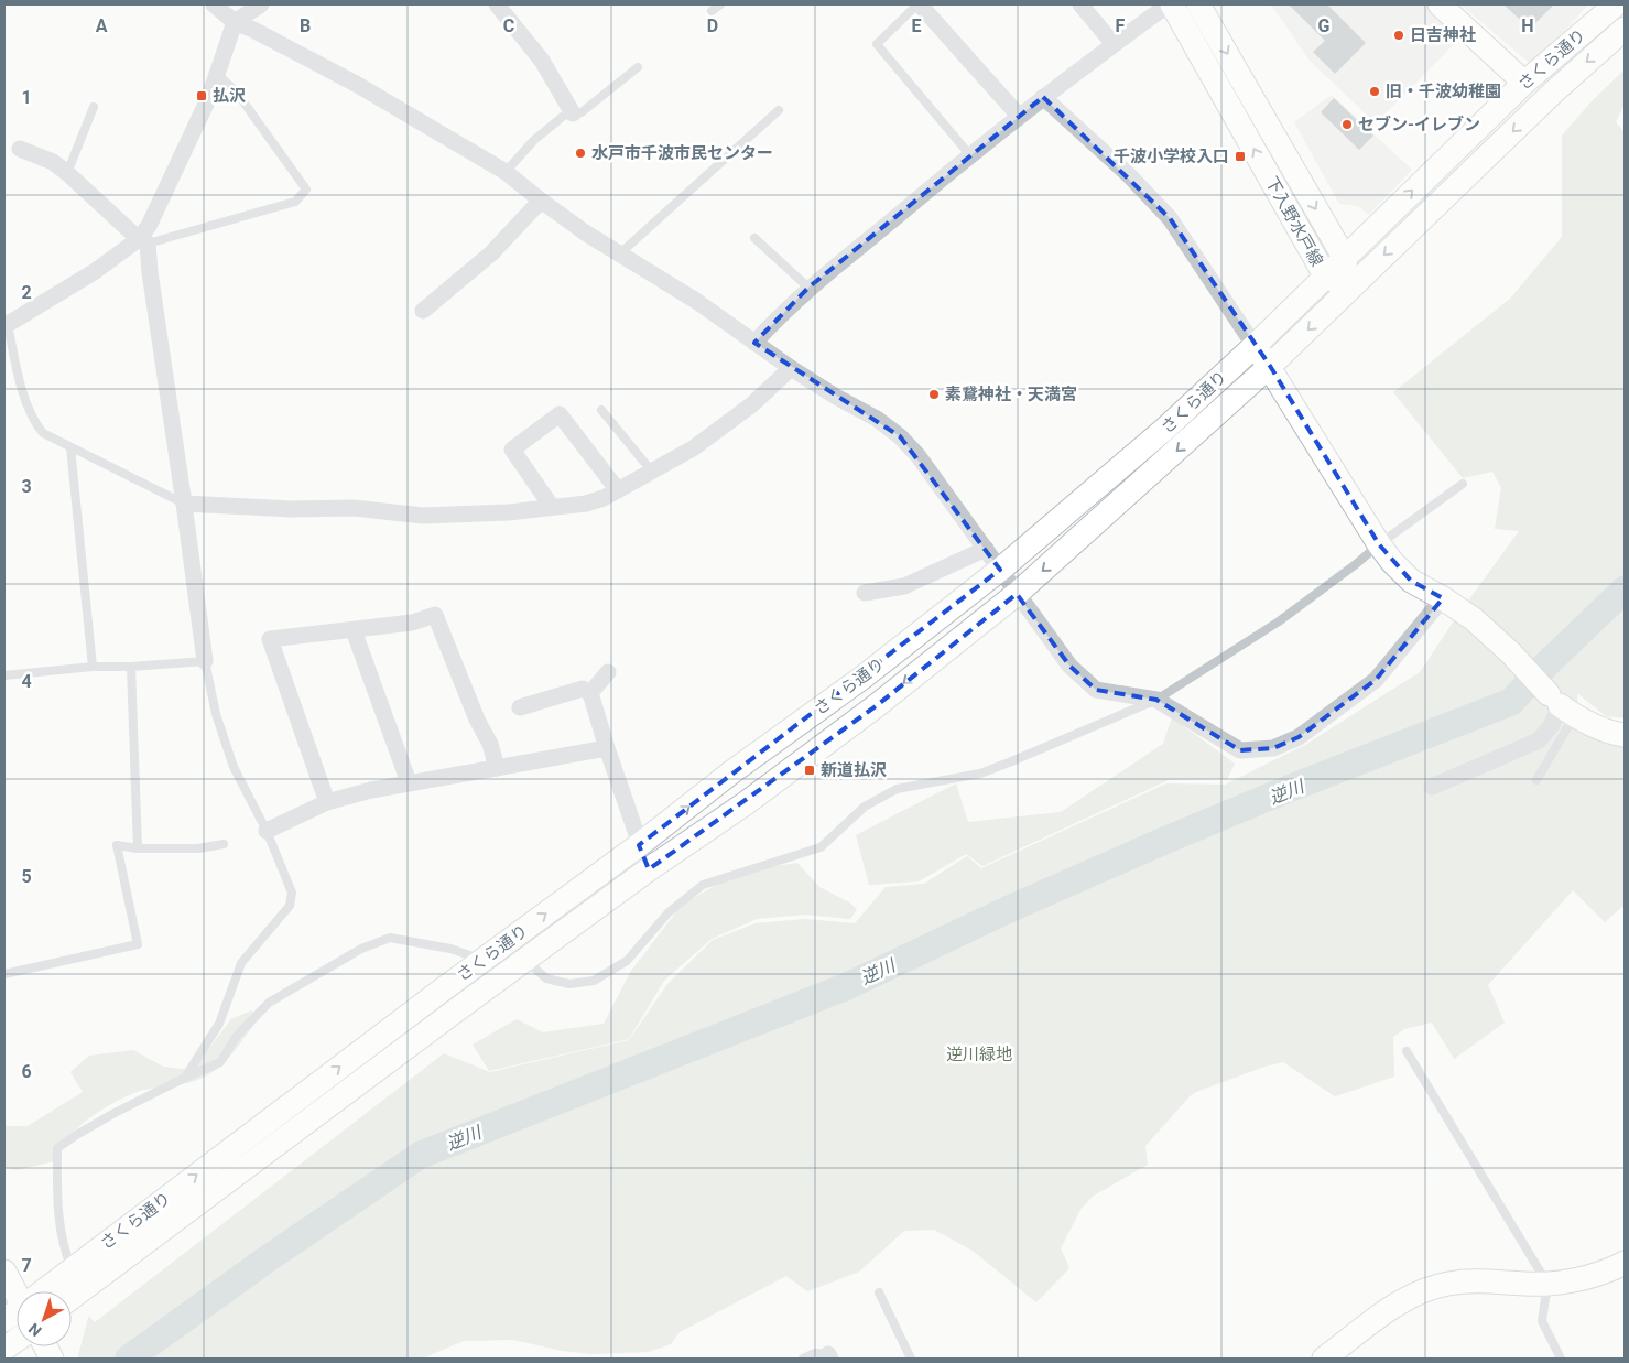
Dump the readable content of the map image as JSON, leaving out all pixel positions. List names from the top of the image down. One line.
{"streets":{"street":["さくら通り","下入野水戸線"]},"crossings":[["さくら通り","下入野水戸線"]],"water":["逆川"],"parks":["逆川緑地"],"places":{"other":["日吉神社","旧・千波幼稚園","セブン-イレブン","水戸市千波市民センター","素鵞神社・天満宮"],"transit":["払沢","千波小学校入口","新道払沢"]},"north":"bottom left","grid":{"columns":["A","B","C","D","E","F","G","H"],"rows":["1","2","3","4","5","6","7"]}}
